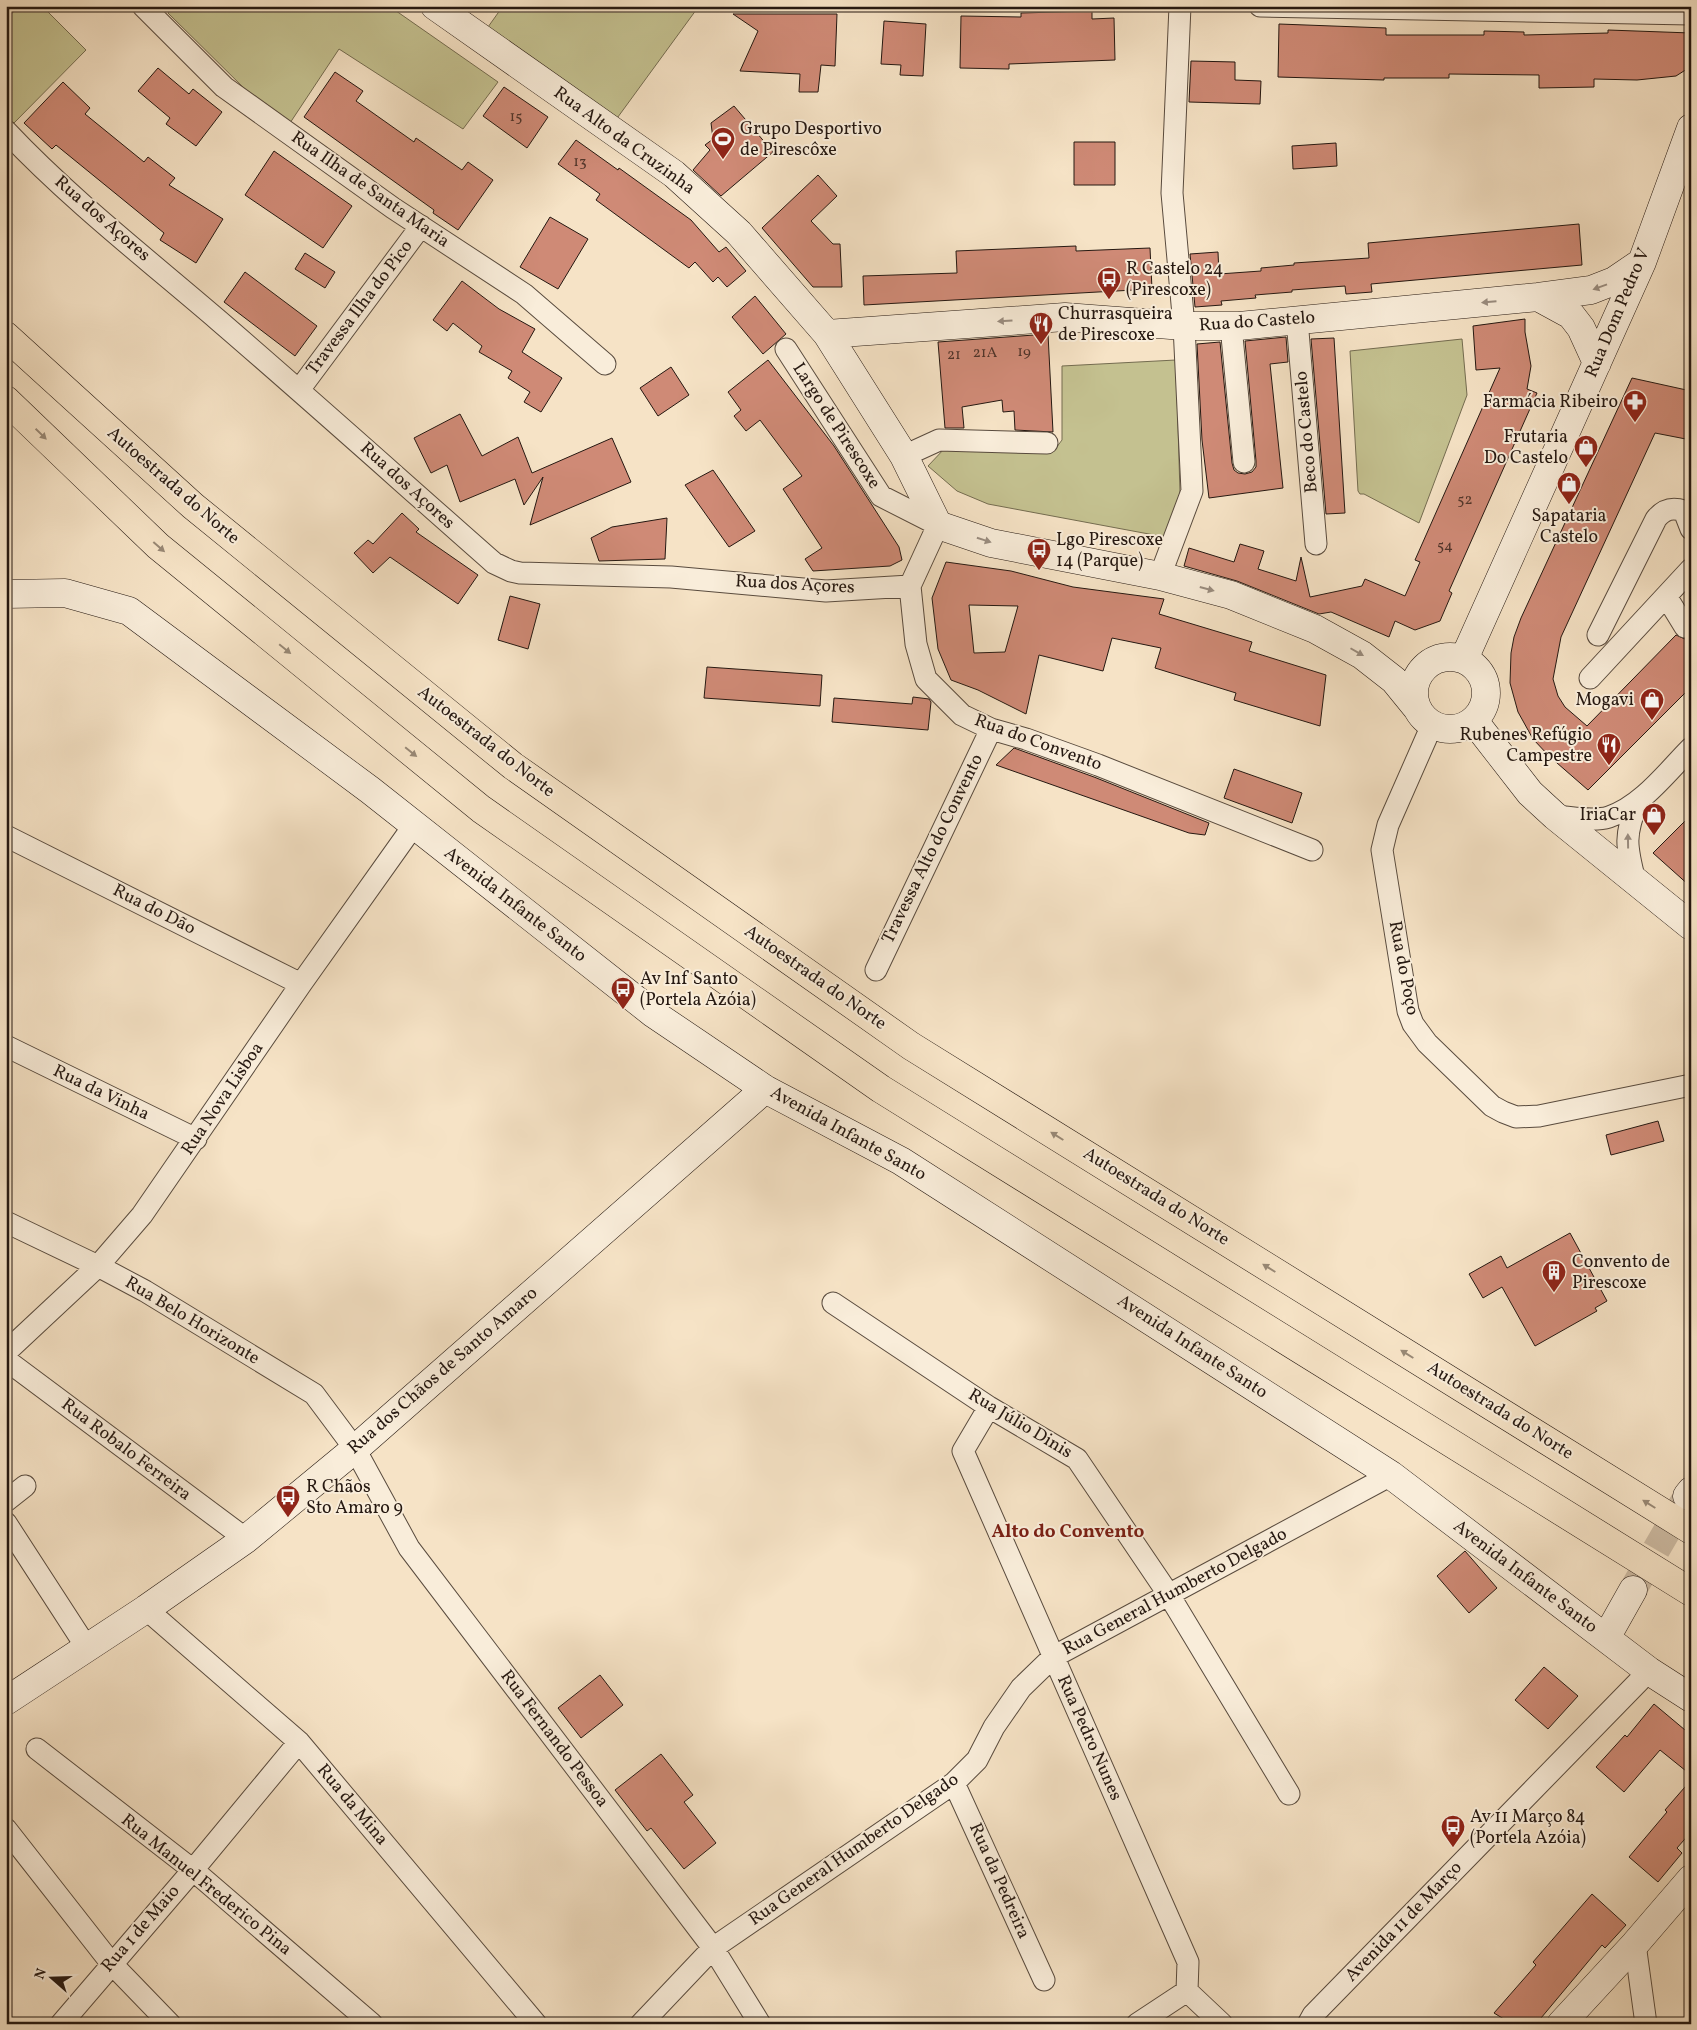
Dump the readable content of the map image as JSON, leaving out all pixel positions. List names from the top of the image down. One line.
{"streets":{"highway":["Autoestrada do Norte"],"street":["Rua Alto da Cruzinha","Rua Ilha de Santa Maria","Rua dos Açores","Travessa Ilha do Pico","Rua Dom Pedro V","Rua do Castelo","Largo de Pirescoxe","Beco do Castelo","Rua do Convento","Travessa Alto do Convento","Avenida Infante Santo","Rua do Dão","Rua do Poço","Rua da Vinha","Rua Nova Lisboa","Rua Belo Horizonte","Rua dos Chãos de Santo Amaro","Rua Júlio Dinis","Rua Robalo Ferreira","Rua General Humberto Delgado","Rua Pedro Nunes","Rua Fernando Pessoa","Rua da Mina","Rua da Pedreira","Rua Manuel Frederico Pina","Avenida 11 de Março","Rua 1 de Maio"]},"crossings":[["Rua Alto da Cruzinha","Rua do Castelo"],["Rua Alto da Cruzinha","Largo de Pirescoxe"],["Rua Ilha de Santa Maria","Travessa Ilha do Pico"],["Rua dos Açores","Travessa Ilha do Pico"],["Rua dos Açores","Rua do Convento"],["Rua Dom Pedro V","Rua do Castelo"],["Rua Dom Pedro V","Largo de Pirescoxe"],["Rua Dom Pedro V","Rua do Poço"],["Rua do Castelo","Beco do Castelo"],["Largo de Pirescoxe","Rua do Poço"],["Rua do Convento","Travessa Alto do Convento"],["Avenida Infante Santo","Rua Nova Lisboa"],["Avenida Infante Santo","Rua dos Chãos de Santo Amaro"],["Avenida Infante Santo","Rua General Humberto Delgado"],["Avenida Infante Santo","Avenida 11 de Março"],["Rua do Dão","Rua Nova Lisboa"],["Rua da Vinha","Rua Nova Lisboa"],["Rua Nova Lisboa","Rua Belo Horizonte"],["Rua Belo Horizonte","Rua dos Chãos de Santo Amaro"],["Rua Belo Horizonte","Rua Fernando Pessoa"],["Rua dos Chãos de Santo Amaro","Rua Robalo Ferreira"],["Rua dos Chãos de Santo Amaro","Rua Fernando Pessoa"],["Rua dos Chãos de Santo Amaro","Rua da Mina"],["Rua Júlio Dinis","Rua General Humberto Delgado"],["Rua Júlio Dinis","Rua Pedro Nunes"],["Rua General Humberto Delgado","Rua Pedro Nunes"],["Rua General Humberto Delgado","Rua Fernando Pessoa"],["Rua General Humberto Delgado","Rua da Pedreira"],["Rua da Mina","Rua 1 de Maio"],["Rua Manuel Frederico Pina","Rua 1 de Maio"]],"one_way":["Rua do Castelo","Largo de Pirescoxe"],"districts":["Alto do Convento"],"places":{"sports":["Grupo Desportivo de Pirescôxe"],"bus stop":["R Castelo 24 (Pirescoxe)","Lgo Pirescoxe 14 (Parque)","Av Inf Santo (Portela Azóia)","R Chãos Sto Amaro 9","Av 11 Março 84 (Portela Azóia)"],"restaurant":["Churrasqueira de Pirescoxe","Rubenes Refúgio Campestre"],"pharmacy":["Farmácia Ribeiro"],"shop":["Frutaria Do Castelo","Sapataria Castelo","Mogavi","IriaCar"],"building":["Convento de Pirescoxe"]},"house_numbers":["15","13","19","21A","21","52","54"],"north":"left"}
